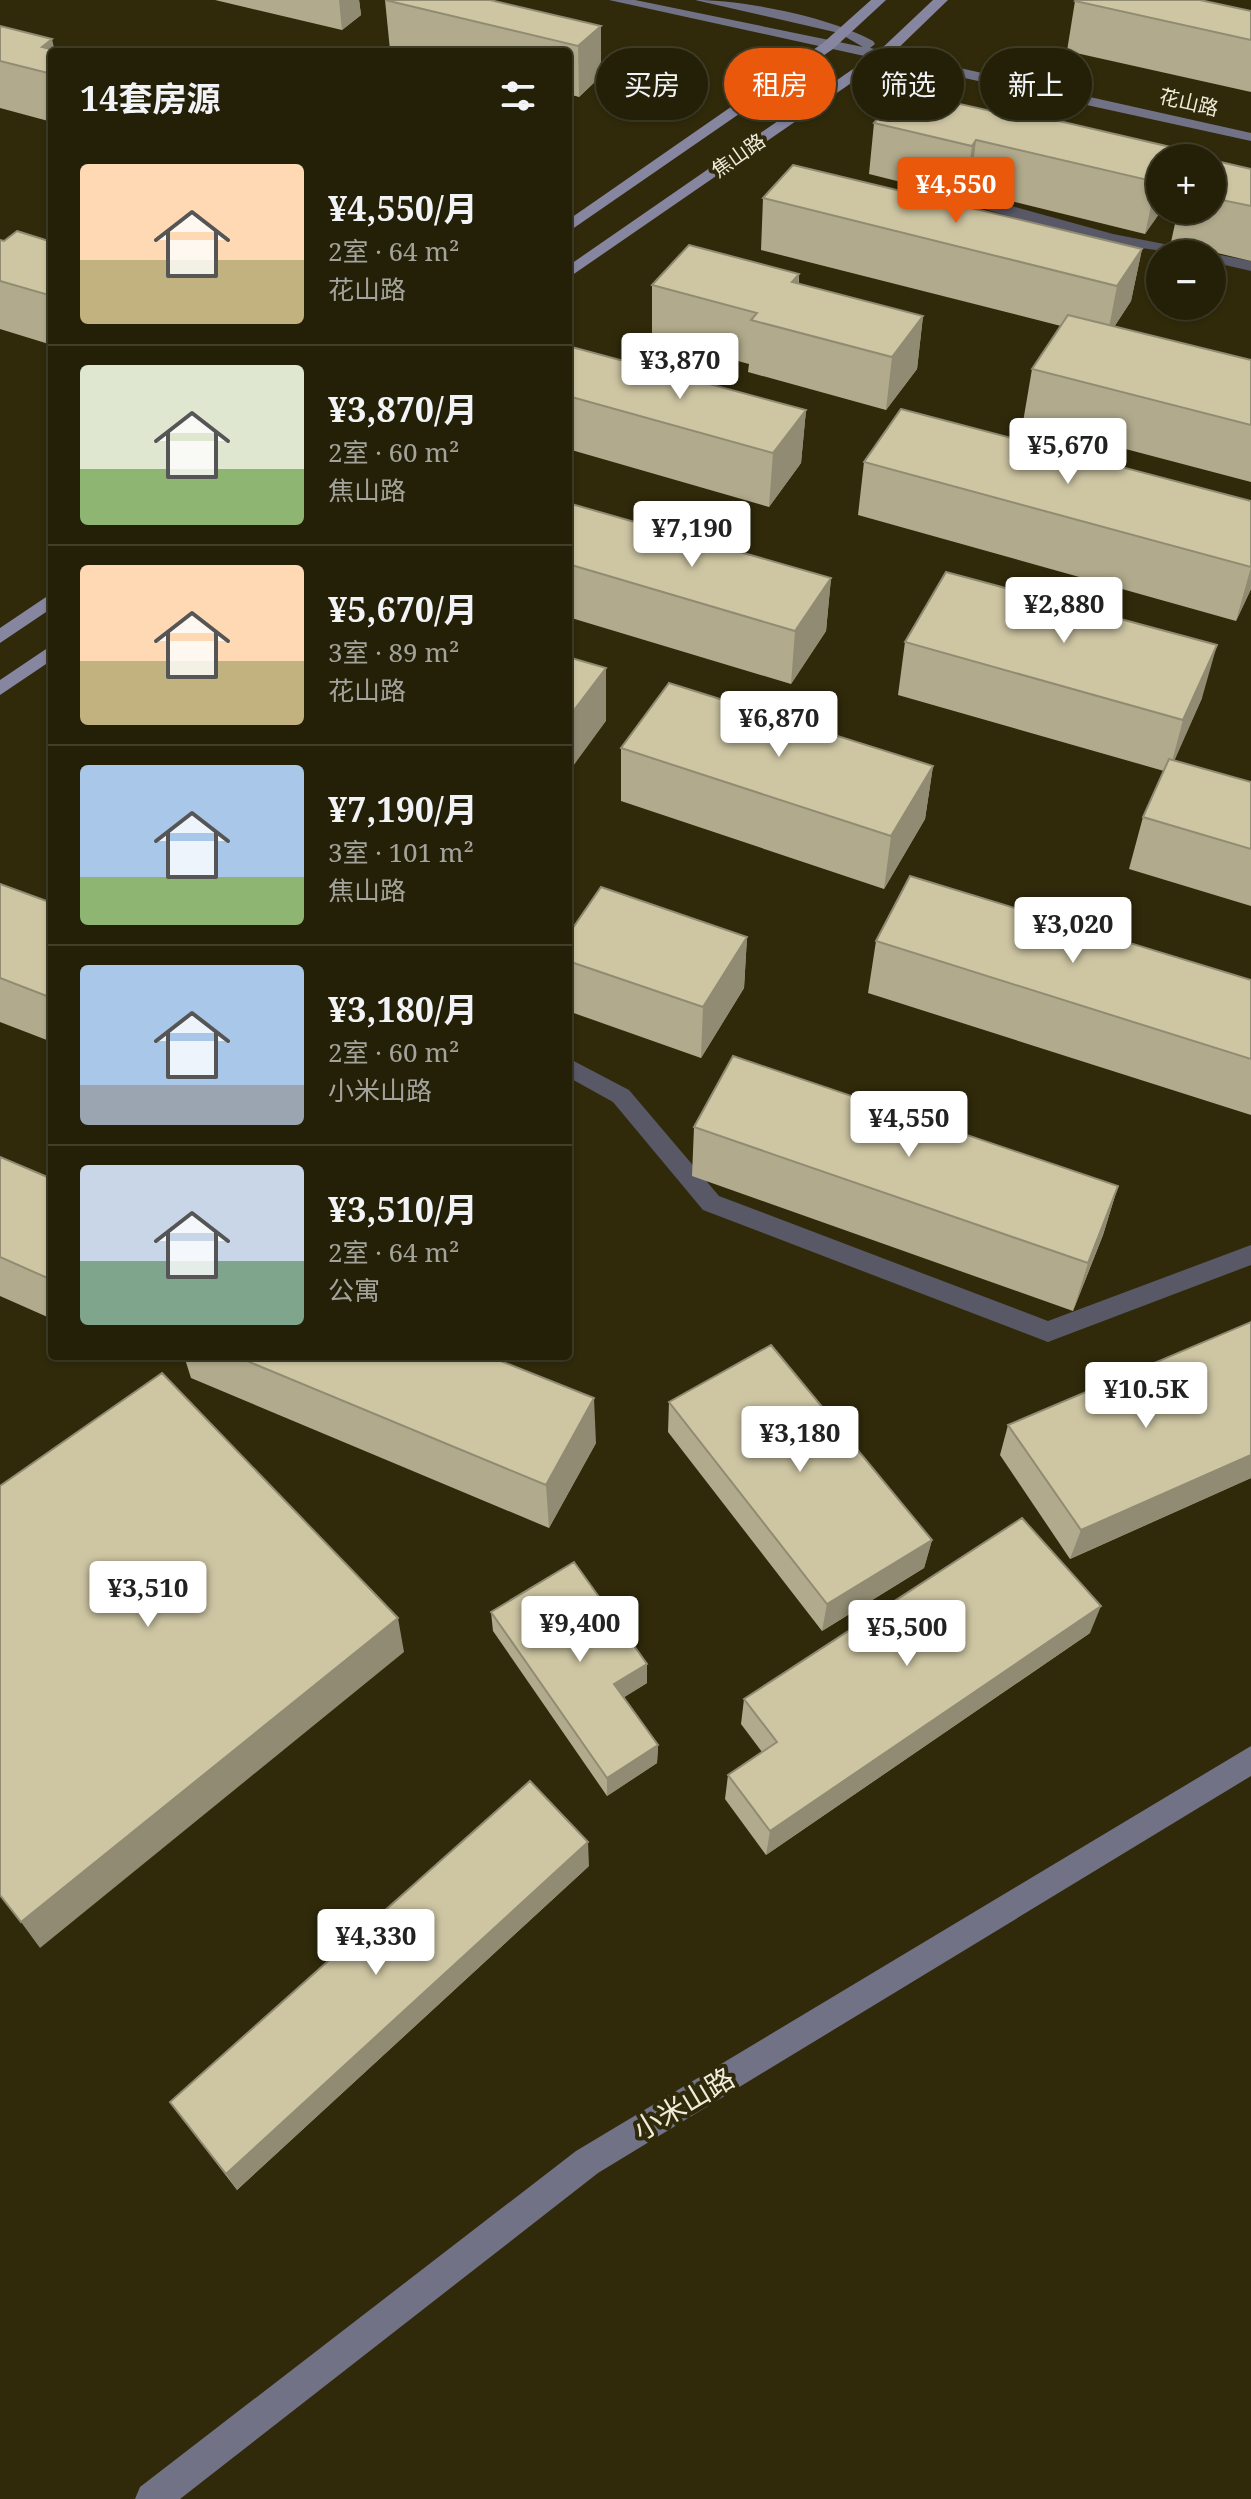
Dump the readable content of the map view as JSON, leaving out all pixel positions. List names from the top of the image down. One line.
{"streets":{"main road":["花山路","焦山路","小米山路"]},"crossings":[["花山路","焦山路"]],"page":{"chip":["买房","租房","筛选","新上"],"heading":"14套房源","map_buttons":["+","−"],"list":[{"name":"¥4,550/月","note":"2室 · 64 m² · 花山路"},{"name":"¥3,870/月","note":"2室 · 60 m² · 焦山路"},{"name":"¥5,670/月","note":"3室 · 89 m² · 花山路"},{"name":"¥7,190/月","note":"3室 · 101 m² · 焦山路"},{"name":"¥3,180/月","note":"2室 · 60 m² · 小米山路"},{"name":"¥3,510/月","note":"2室 · 64 m² · 公寓"}],"price":["¥4,550","¥3,870","¥5,670","¥7,190","¥2,880","¥6,870","¥3,020","¥4,550","¥10.5K","¥3,180","¥3,510","¥9,400","¥5,500","¥4,330"]}}
